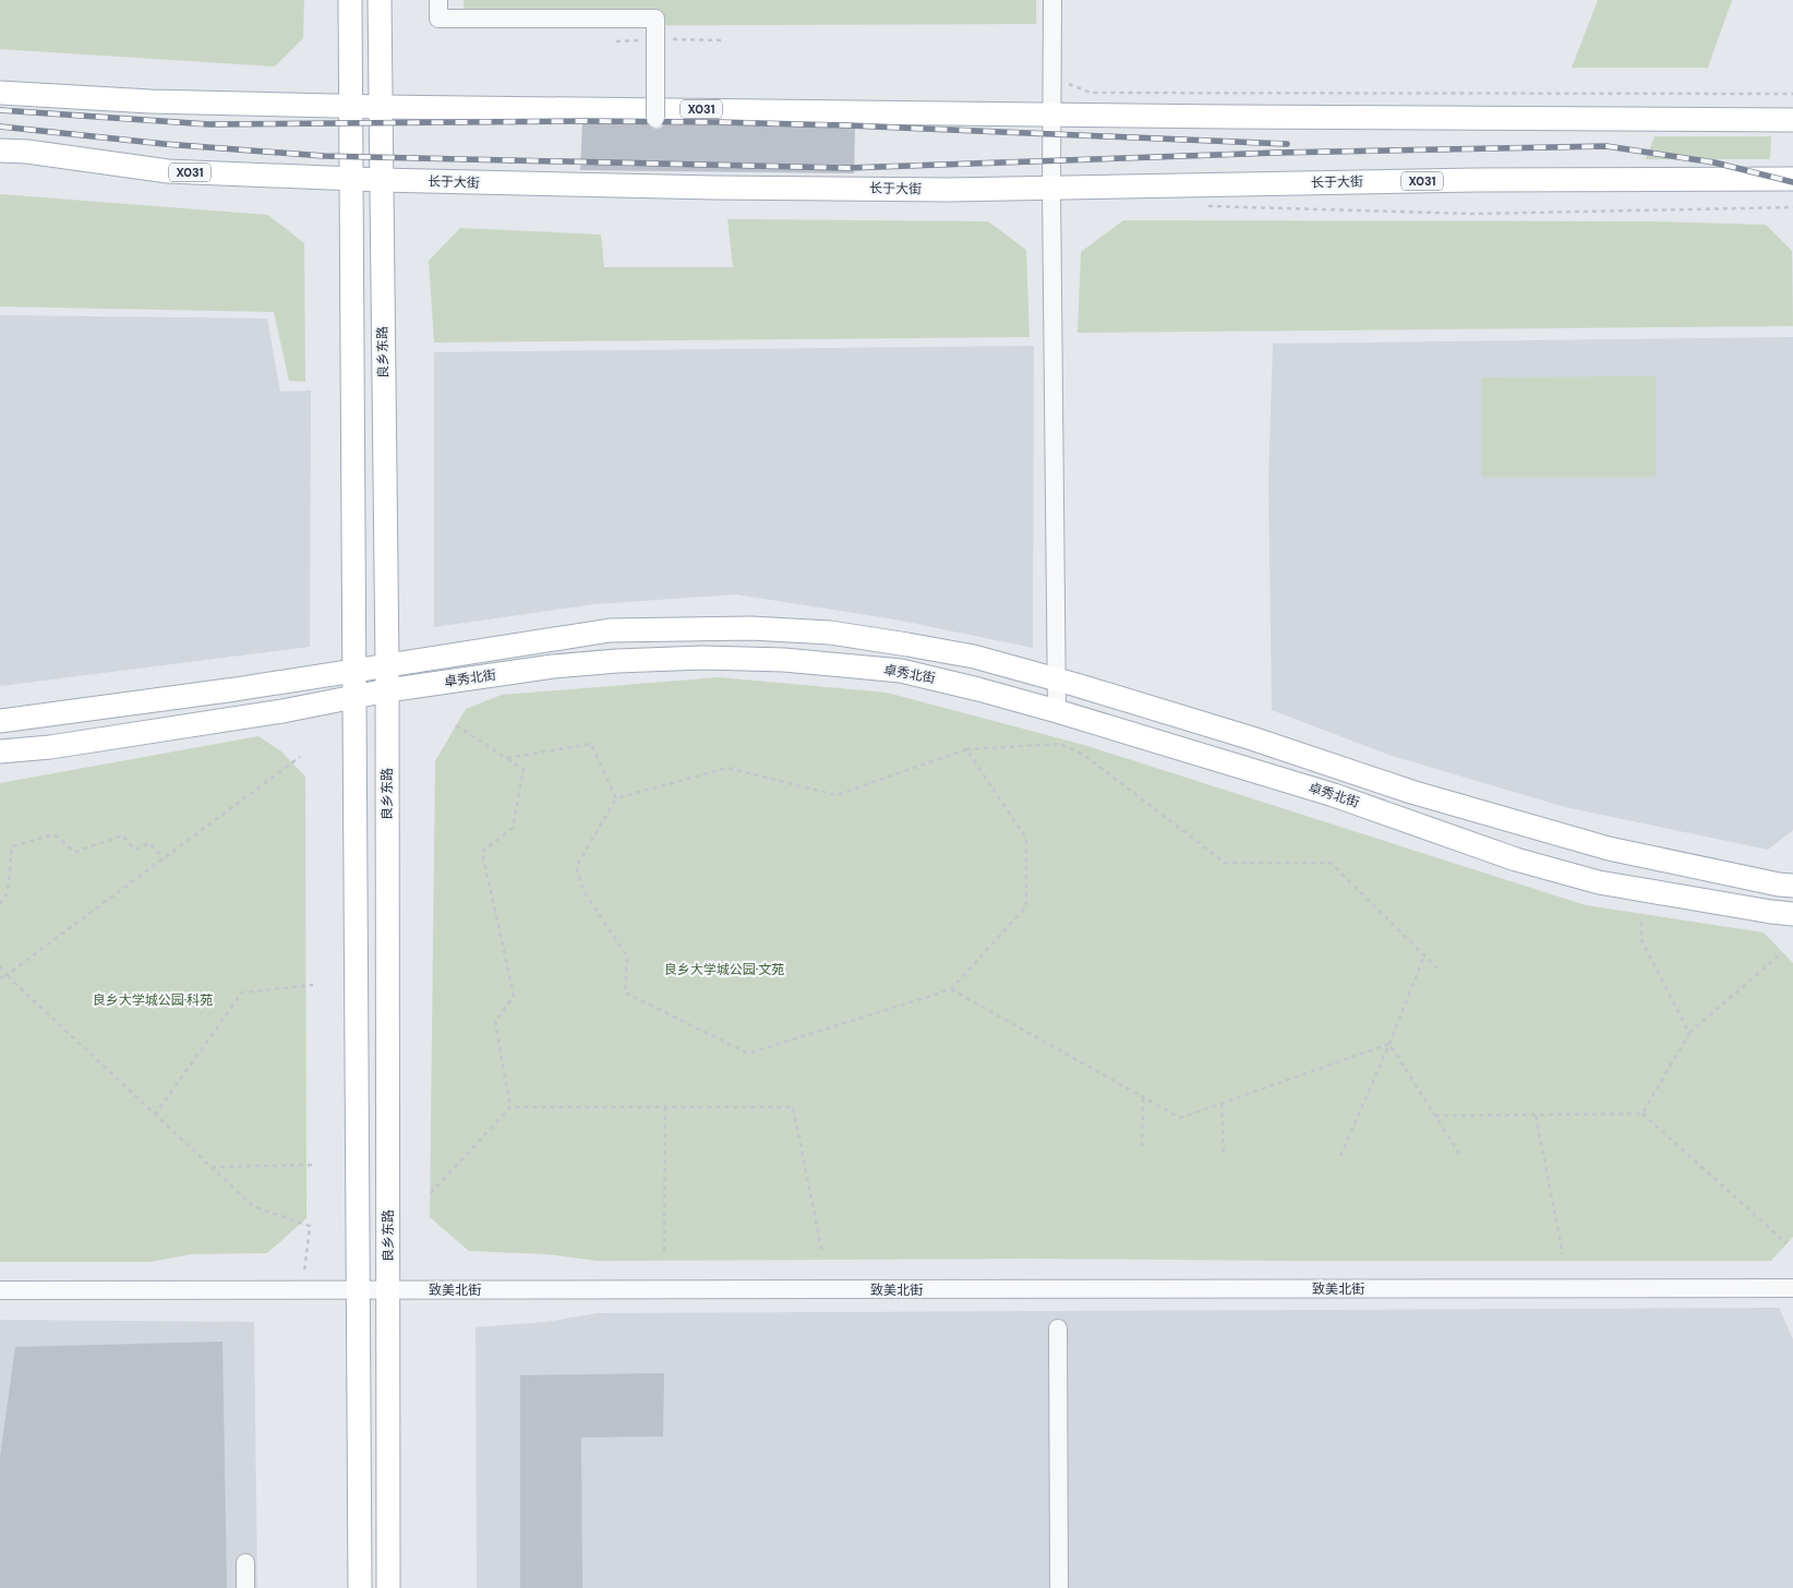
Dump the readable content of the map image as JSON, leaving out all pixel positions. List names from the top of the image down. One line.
{"streets":{"main road":["X031","长于大街","良乡东路","卓秀北街"],"street":["致美北街"]},"crossings":[["X031","良乡东路"],["长于大街","良乡东路"],["良乡东路","卓秀北街"],["良乡东路","致美北街"]],"parks":["良乡大学城公园·文苑","良乡大学城公园·科苑"]}
